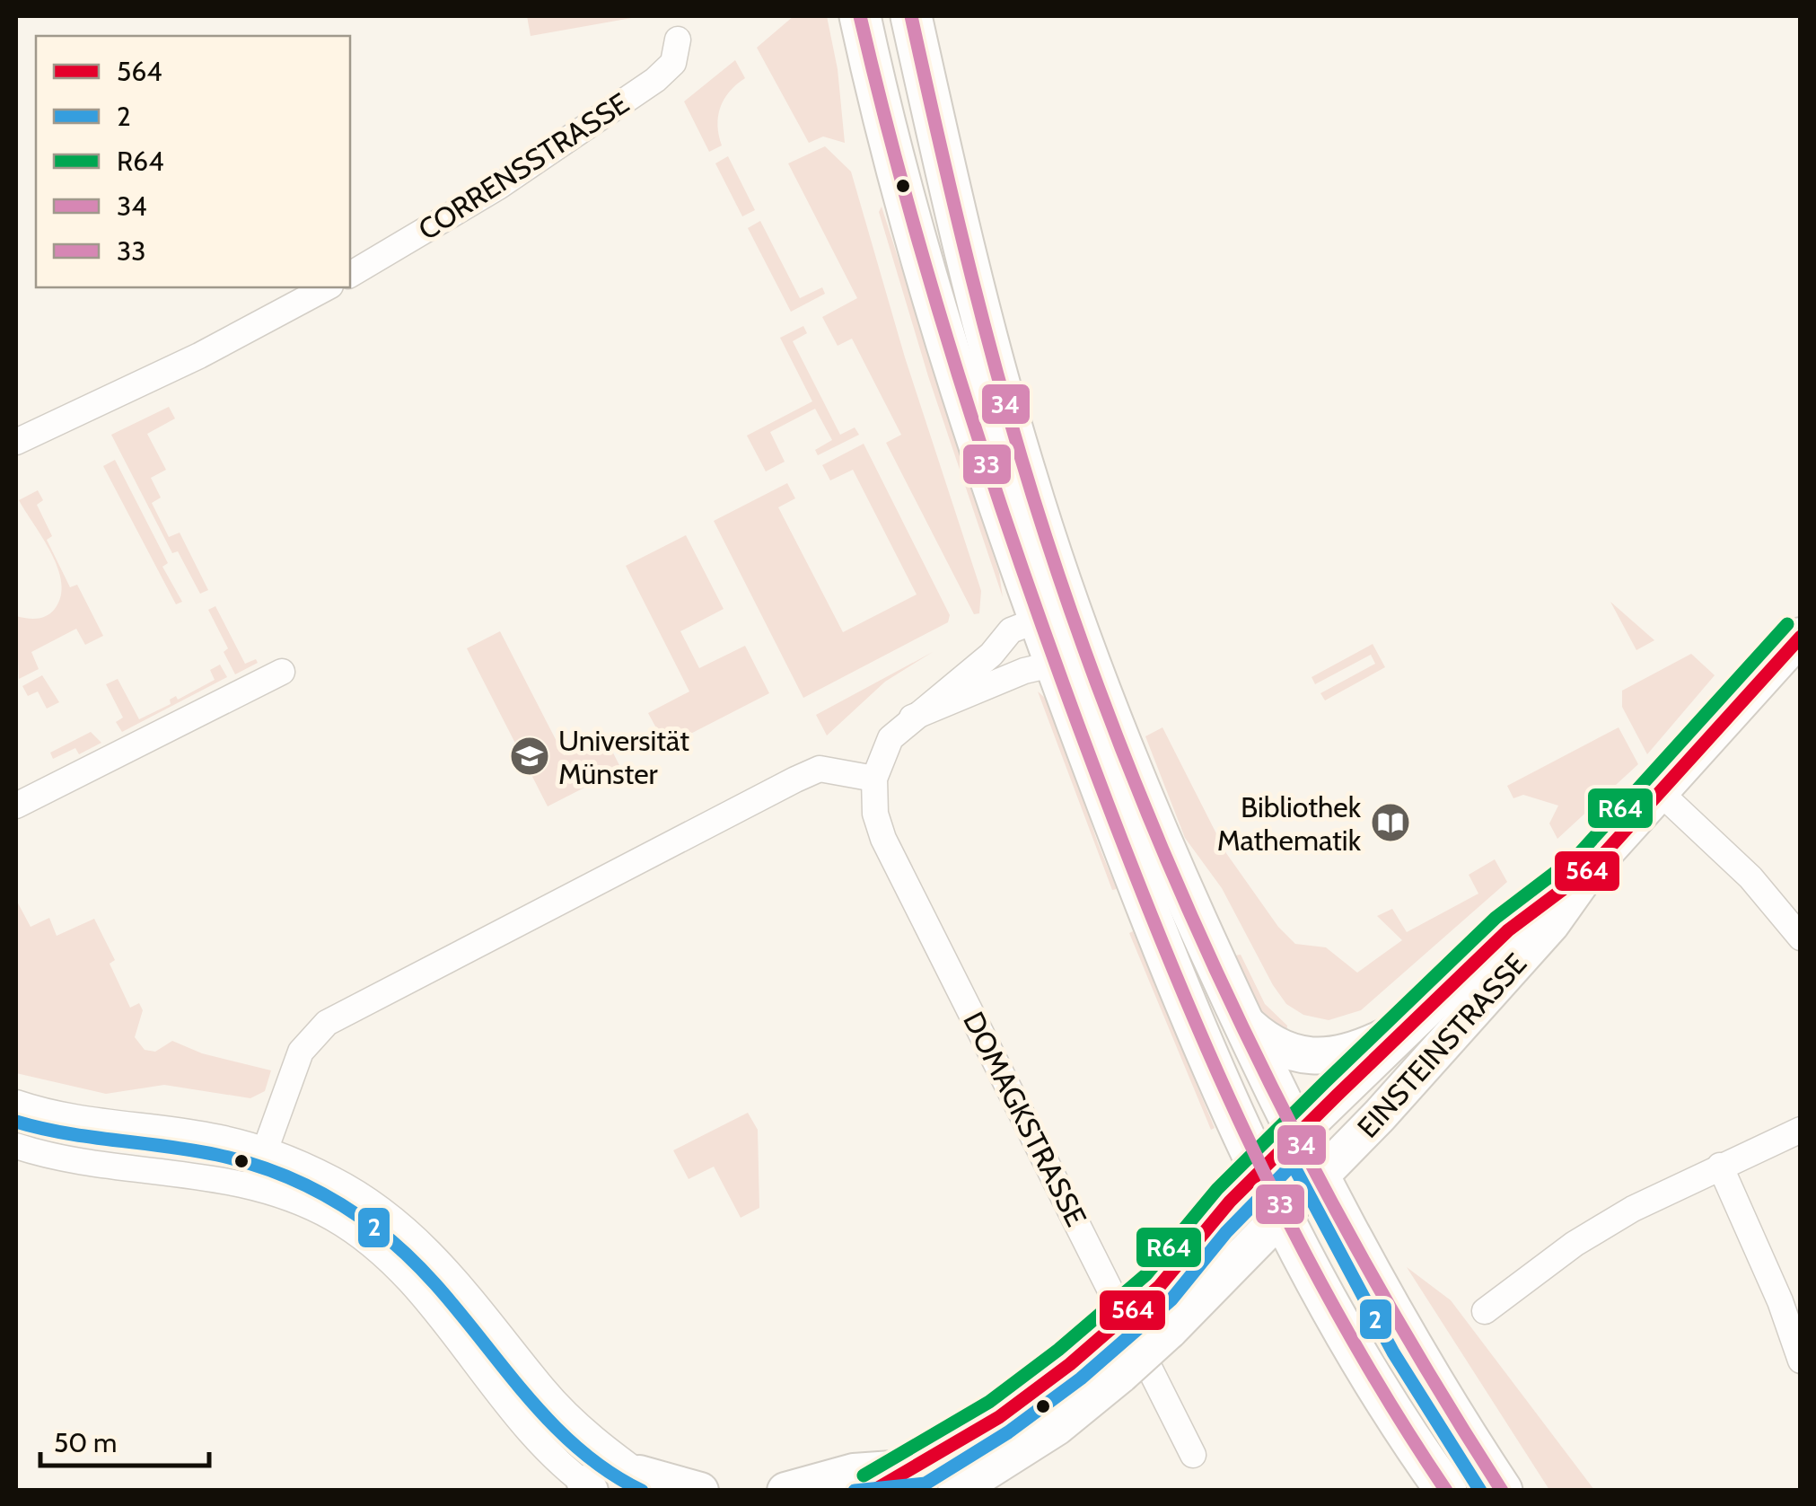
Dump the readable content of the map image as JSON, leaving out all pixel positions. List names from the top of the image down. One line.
{"streets":{"main road":["EINSTEINSTRASSE"],"street":["CORRENSSTRASSE","DOMAGKSTRASSE"]},"places":{"school or university":["Universität Münster"],"library":["Bibliothek Mathematik"]},"lines":["transit line 34","transit line 33","transit line R64","transit line 564","transit line 2"],"legend":["564","2","R64","34","33"],"scale_bar":"50 m"}
